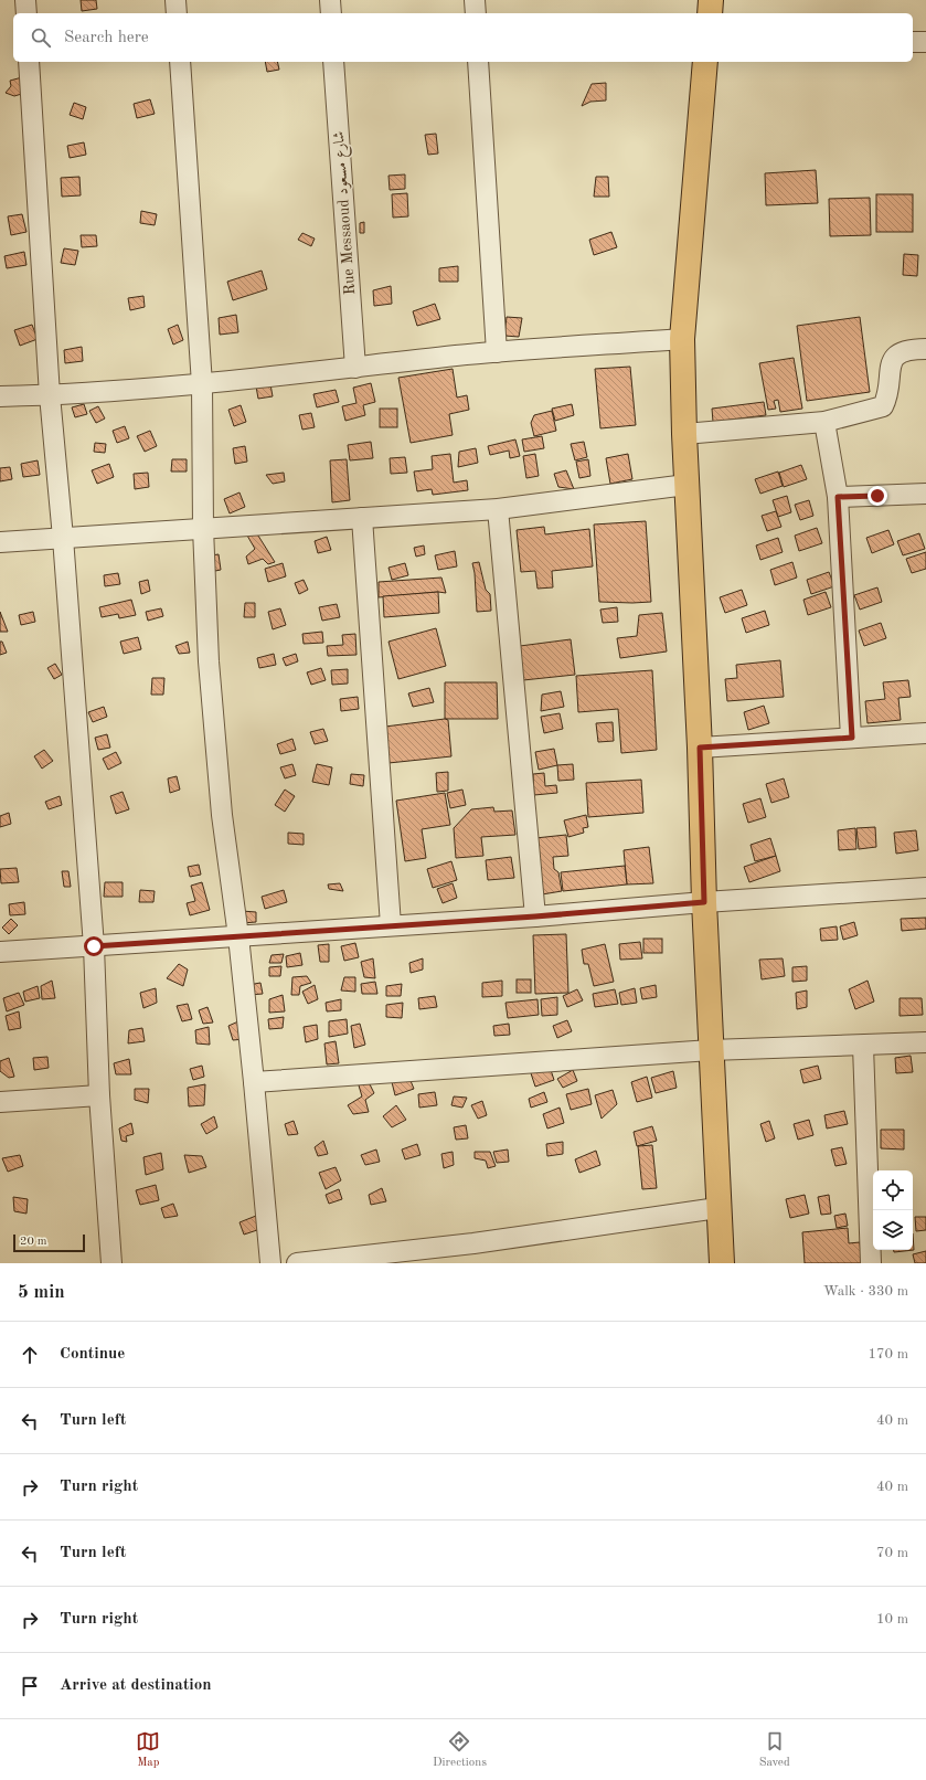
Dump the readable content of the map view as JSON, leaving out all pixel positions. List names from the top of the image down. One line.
{"streets":{"street":["Rue Messaoud شارع مسعود"]},"scale_bar":"20 m","page":{"search":"Search here","scale":"20 m","heading":["5 min","Walk · 330 m"],"list":[["Continue","170 m"],["Turn left","40 m"],["Turn right","40 m"],["Turn left","70 m"],["Turn right","10 m"],"Arrive at destination"],"nav":["Map","Directions","Saved"]}}
